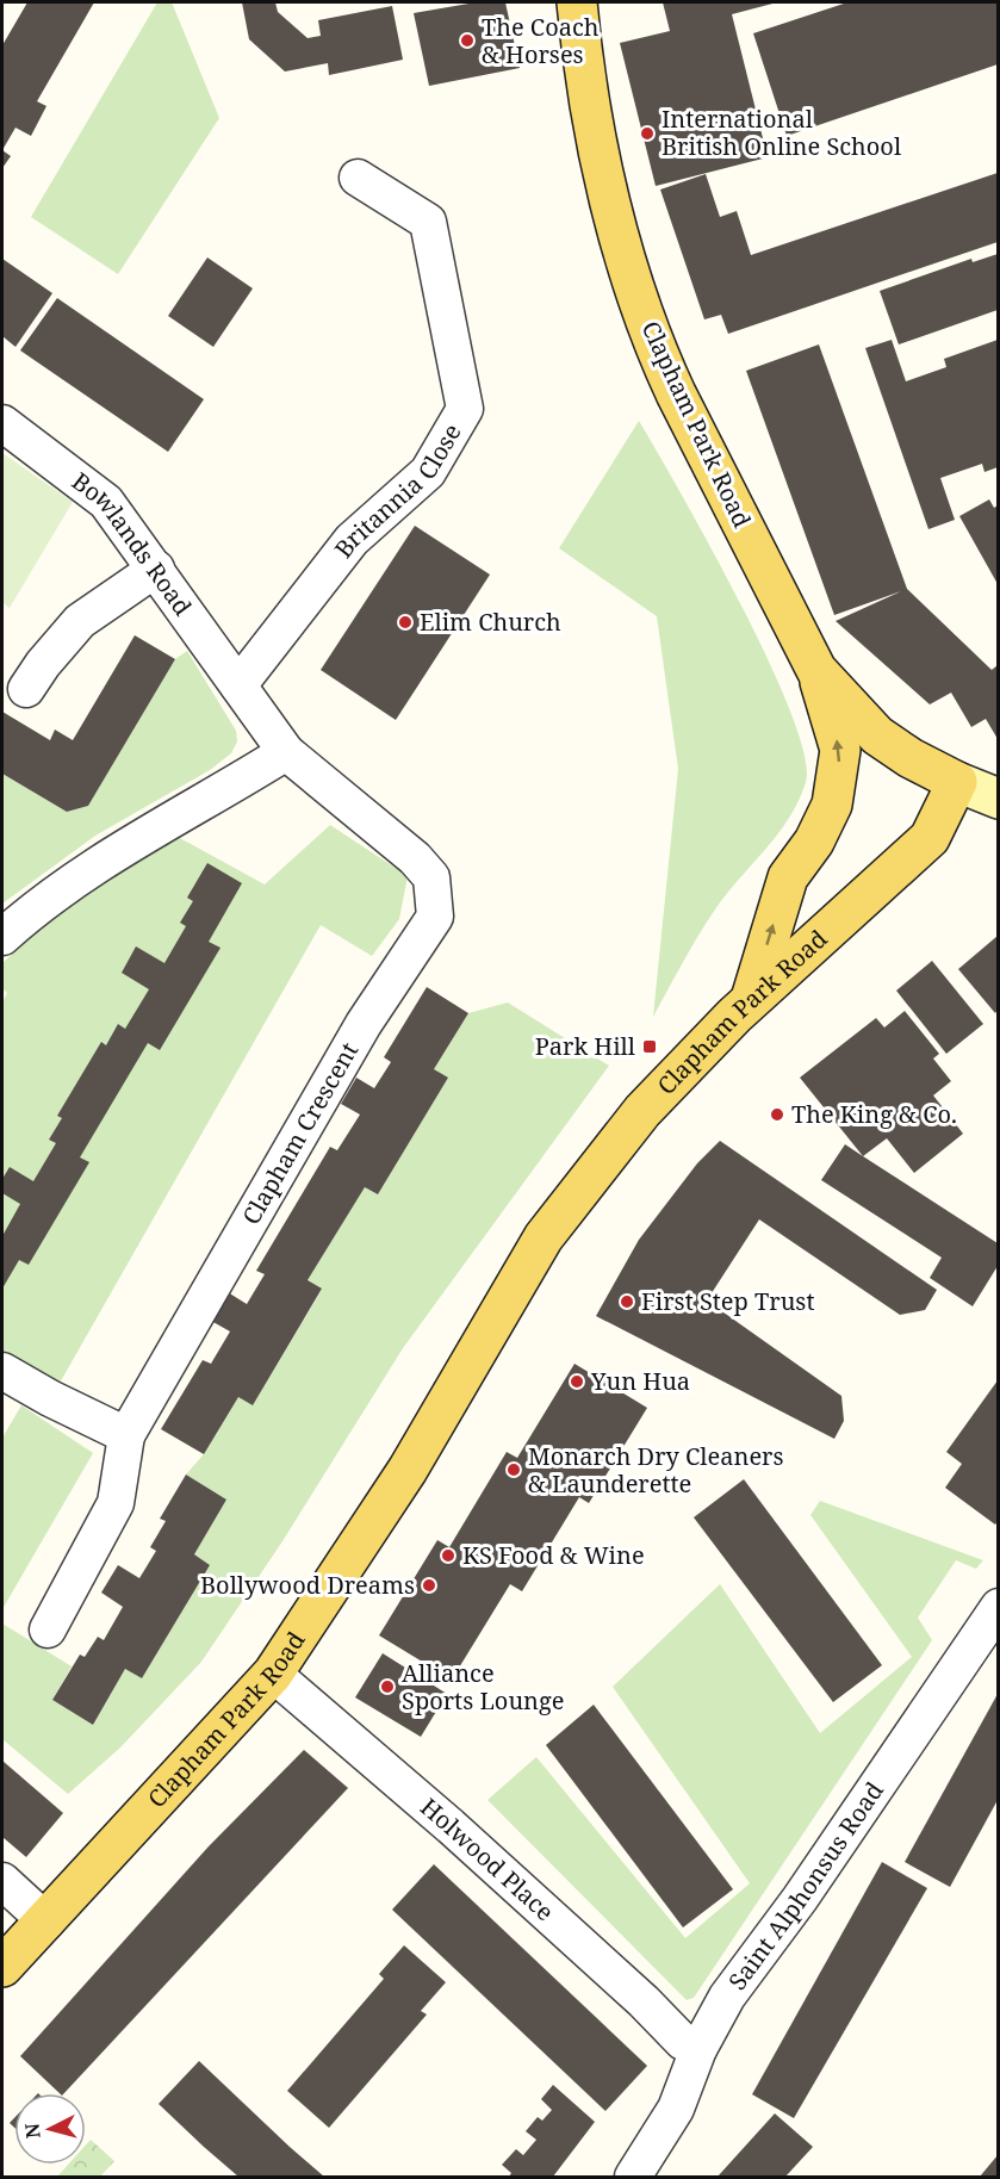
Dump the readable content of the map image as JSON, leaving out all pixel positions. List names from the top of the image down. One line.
{"streets":{"main road":["Clapham Park Road"],"street":["Britannia Close","Bowlands Road","Clapham Crescent","Holwood Place","Saint Alphonsus Road"]},"crossings":[["Clapham Park Road","Holwood Place"],["Britannia Close","Bowlands Road"],["Britannia Close","Clapham Crescent"],["Bowlands Road","Clapham Crescent"],["Holwood Place","Saint Alphonsus Road"]],"places":{"other":["The Coach & Horses","International British Online School","Elim Church","The King & Co.","First Step Trust","Yun Hua","Monarch Dry Cleaners & Launderette","KS Food & Wine","Bollywood Dreams","Alliance Sports Lounge"],"transit":["Park Hill"]},"north":"left"}
